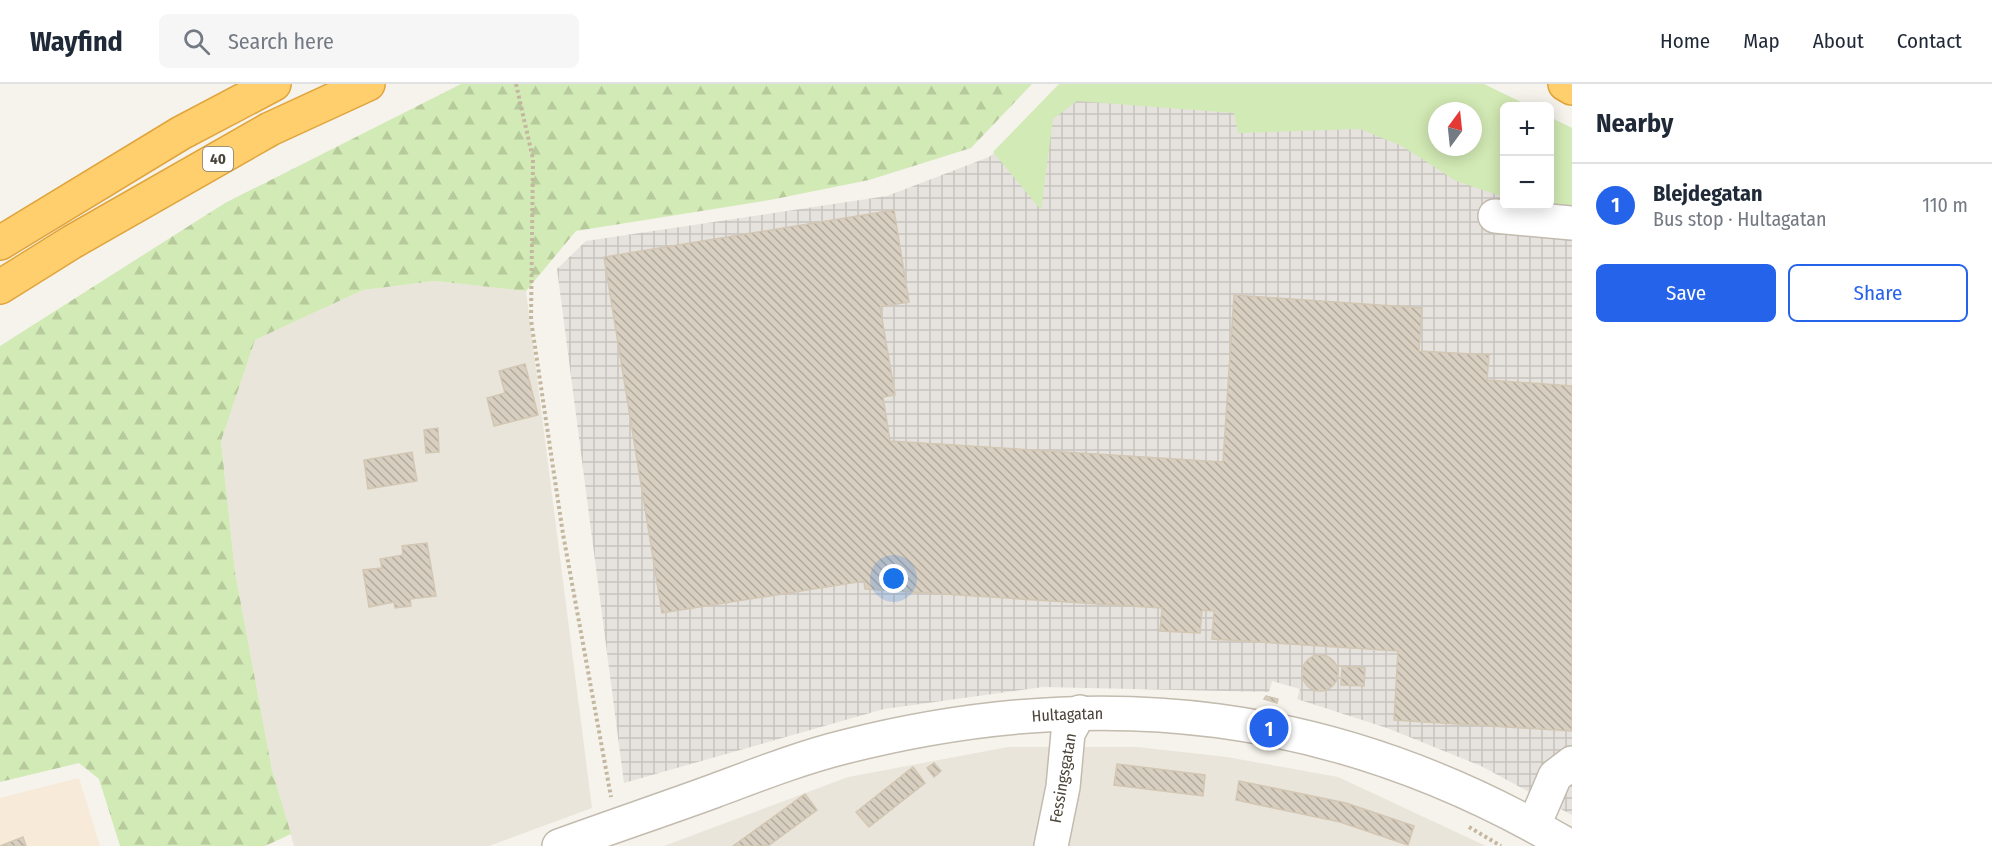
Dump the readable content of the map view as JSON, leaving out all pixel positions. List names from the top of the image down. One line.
{"streets":{"highway":["40"],"street":["Hultagatan","Fessingsgatan"]},"crossings":[["Hultagatan","Fessingsgatan"]],"north":"top","page":{"header":"Wayfind","search":"Search here","nav":["Home","Map","About","Contact"],"heading":"Nearby","map_buttons":["+","−"],"list":[{"mark":"1","name":"Blejdegatan","note":"Bus stop · Hultagatan","value":"110 m"}],"buttons":["Save","Share"],"pins":"1"}}
